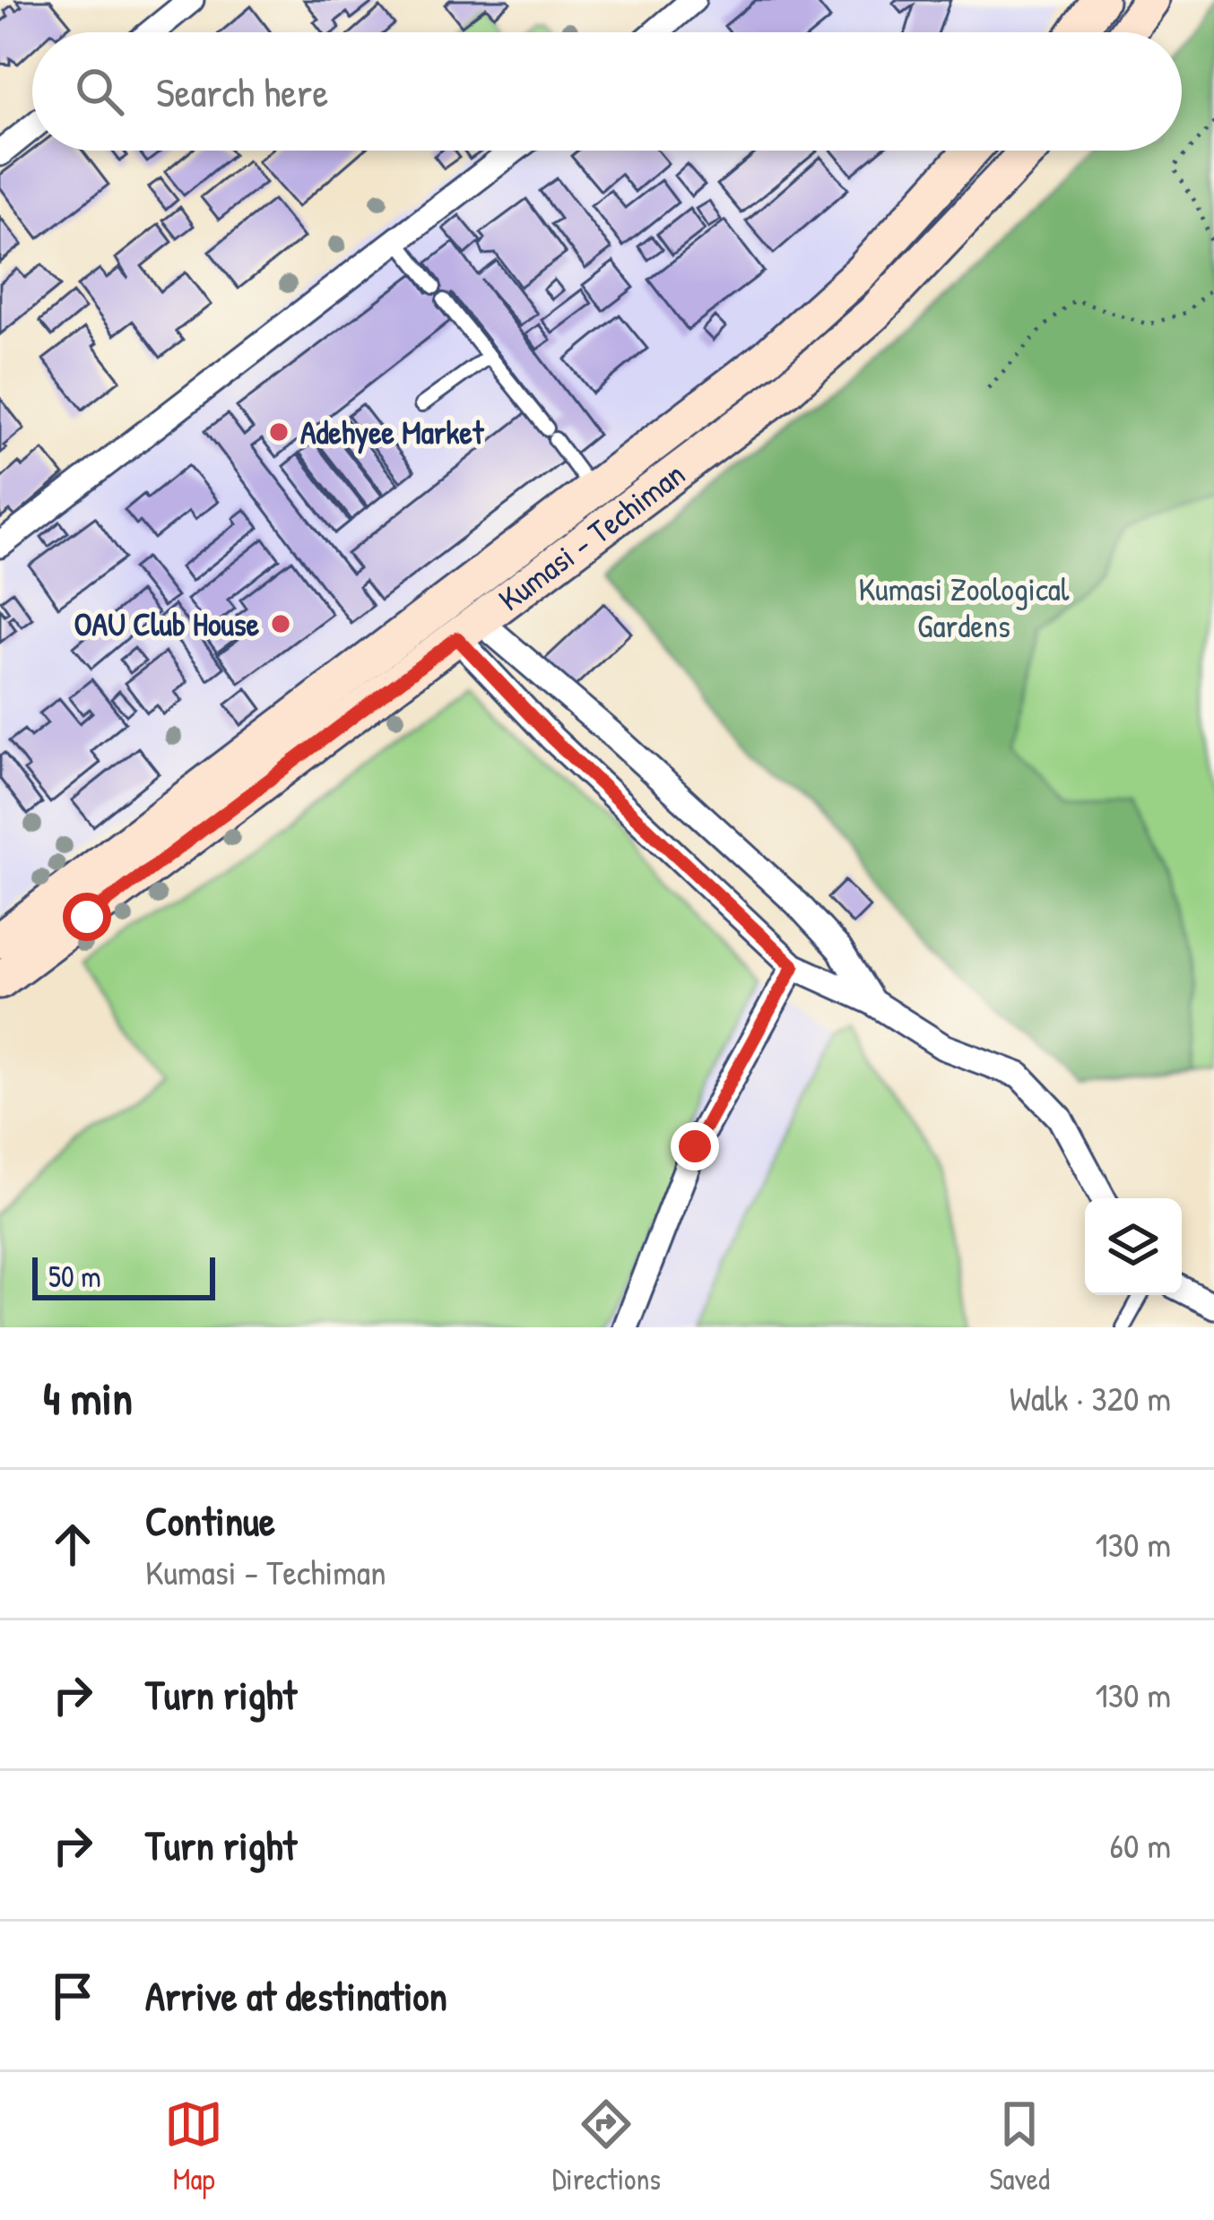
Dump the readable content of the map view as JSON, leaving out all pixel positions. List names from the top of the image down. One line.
{"streets":{"main road":["Kumasi - Techiman"]},"parks":["Kumasi Zoological Gardens"],"places":["Adehyee Market","OAU Club House"],"scale_bar":"50 m","page":{"search":"Search here","scale":"50 m","heading":["4 min","Walk · 320 m"],"list":[["Continue","Kumasi - Techiman","130 m"],["Turn right","130 m"],["Turn right","60 m"],"Arrive at destination"],"nav":["Map","Directions","Saved"]}}
